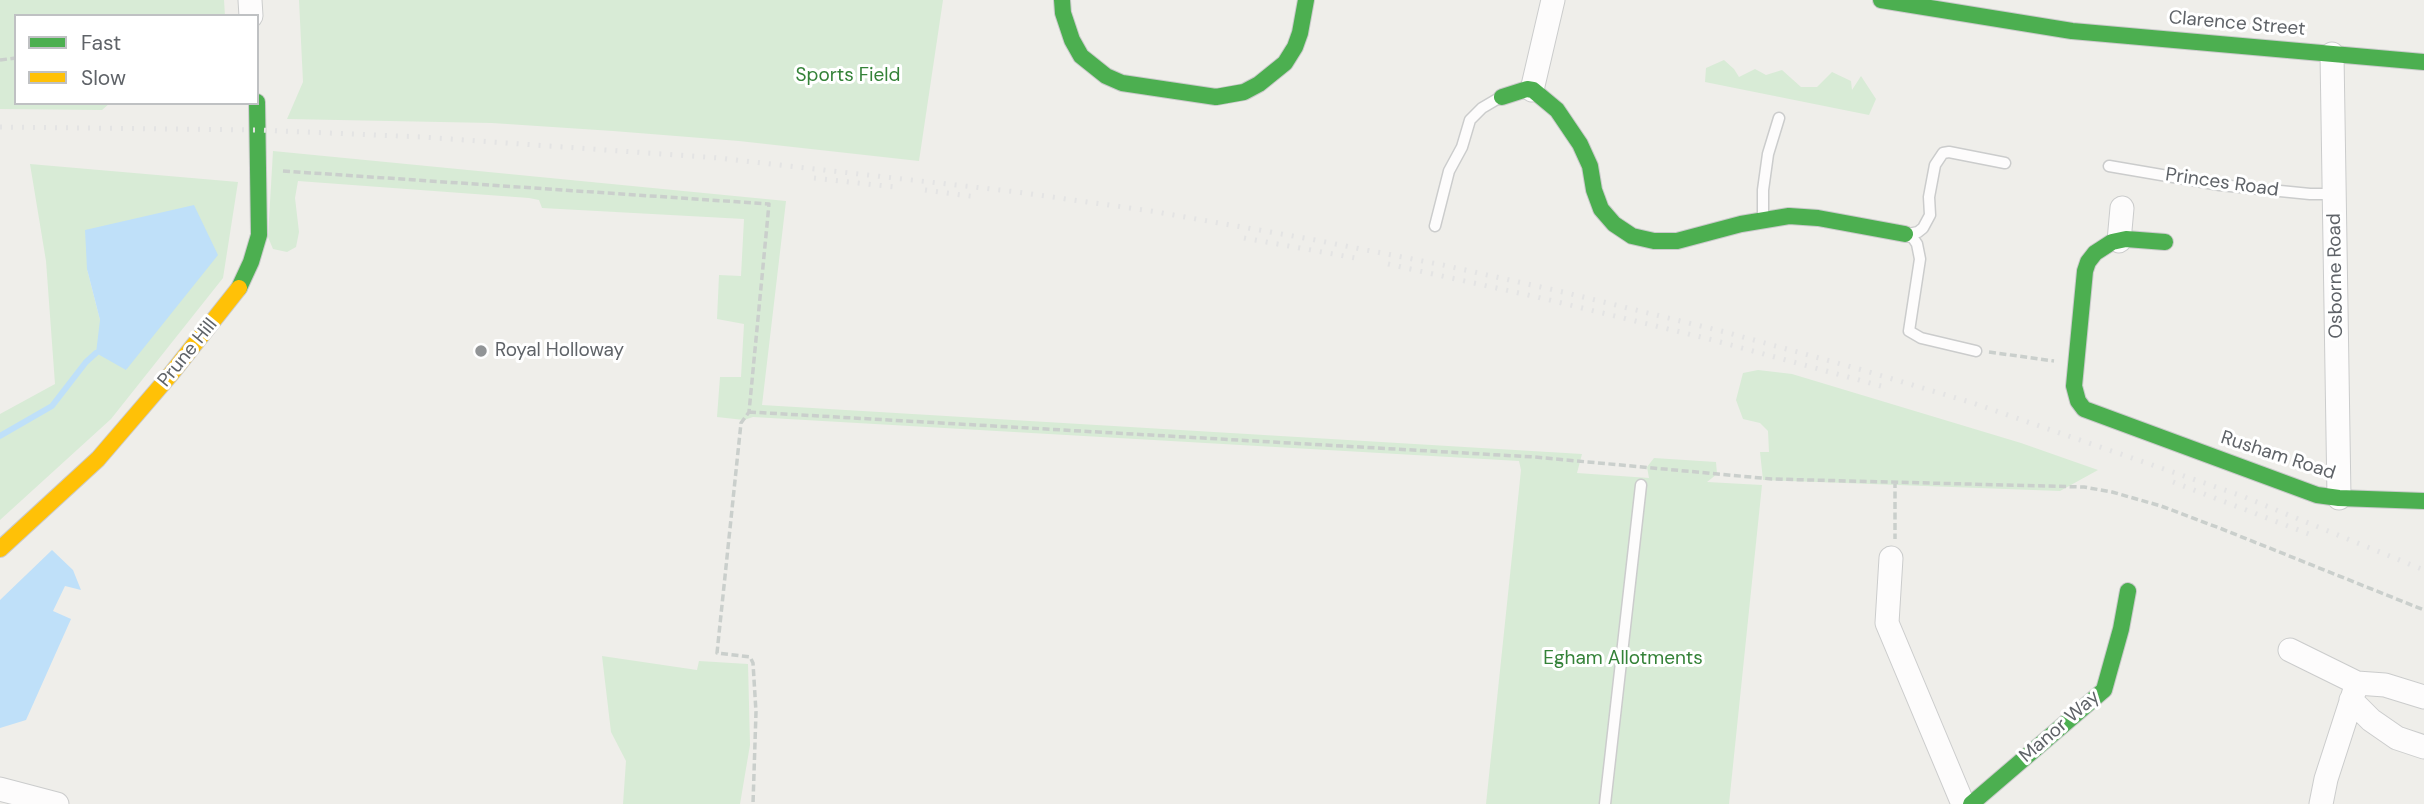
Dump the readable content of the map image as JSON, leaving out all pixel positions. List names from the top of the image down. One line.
{"streets":{"street":["Clarence Street","Osborne Road","Prune Hill","Rusham Road","Manor Way"],"lane":["Princes Road"]},"crossings":[["Clarence Street","Osborne Road"],["Princes Road","Osborne Road"],["Osborne Road","Rusham Road"]],"parks":["Sports Field","Egham Allotments"],"places":["Royal Holloway"],"legend":["Fast","Slow"]}
